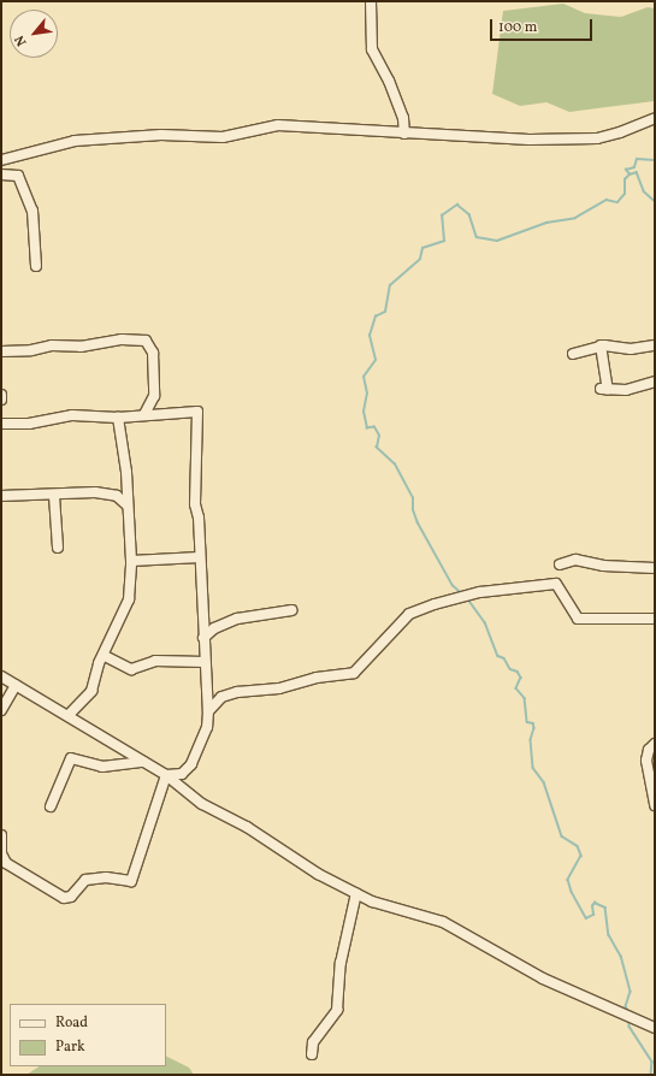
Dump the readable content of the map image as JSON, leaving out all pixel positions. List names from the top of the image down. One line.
{"legend":["Road","Park"],"scale_bar":"100 m","north":"bottom left"}
